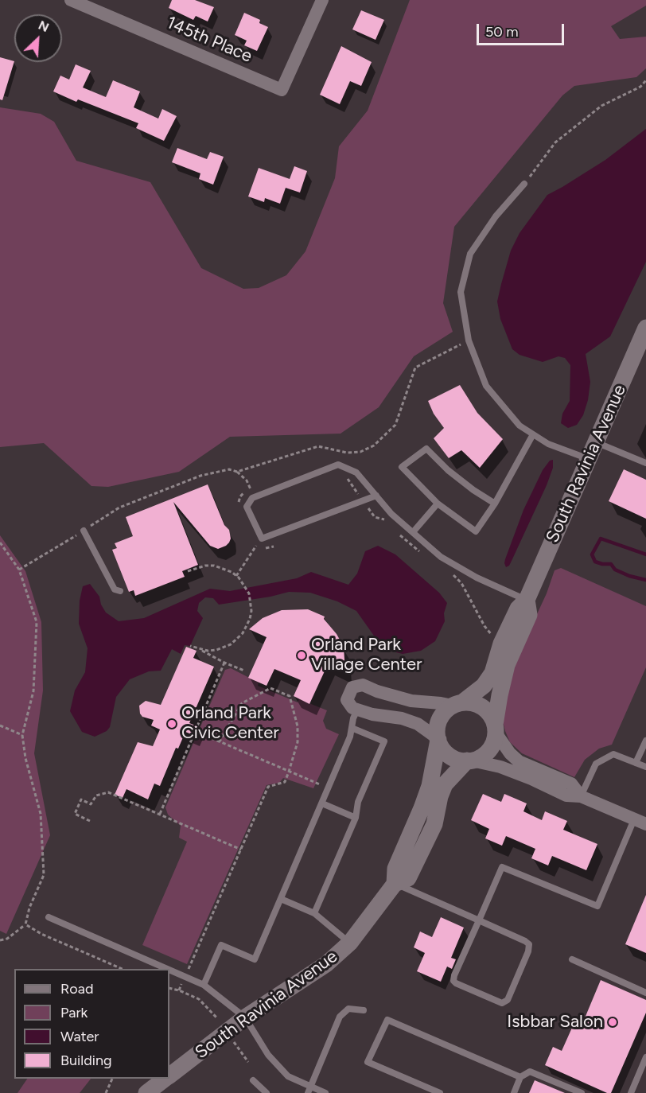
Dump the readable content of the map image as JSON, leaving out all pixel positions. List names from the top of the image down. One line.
{"streets":{"street":["145th Place","South Ravinia Avenue"]},"places":["Orland Park Village Center","Orland Park Civic Center","Isbbar Salon"],"legend":["Road","Park","Water","Building"],"scale_bar":"50 m","north":"top right"}
